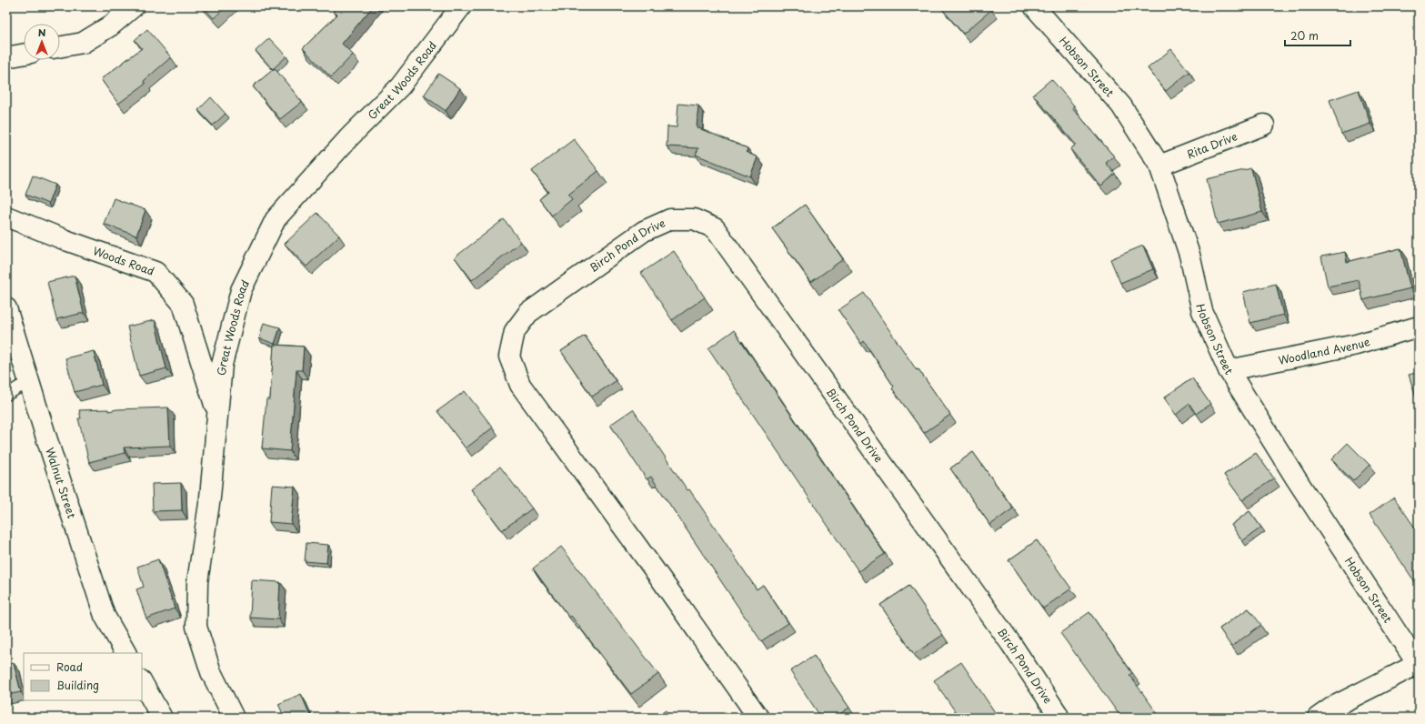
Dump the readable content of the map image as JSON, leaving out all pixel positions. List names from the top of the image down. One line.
{"streets":{"street":["Hobson Street","Great Woods Road","Rita Drive","Birch Pond Drive","Woods Road","Woodland Avenue","Walnut Street"]},"crossings":[["Hobson Street","Rita Drive"],["Hobson Street","Woodland Avenue"],["Great Woods Road","Woods Road"]],"legend":["Road","Building"],"scale_bar":"20 m","north":"top"}
